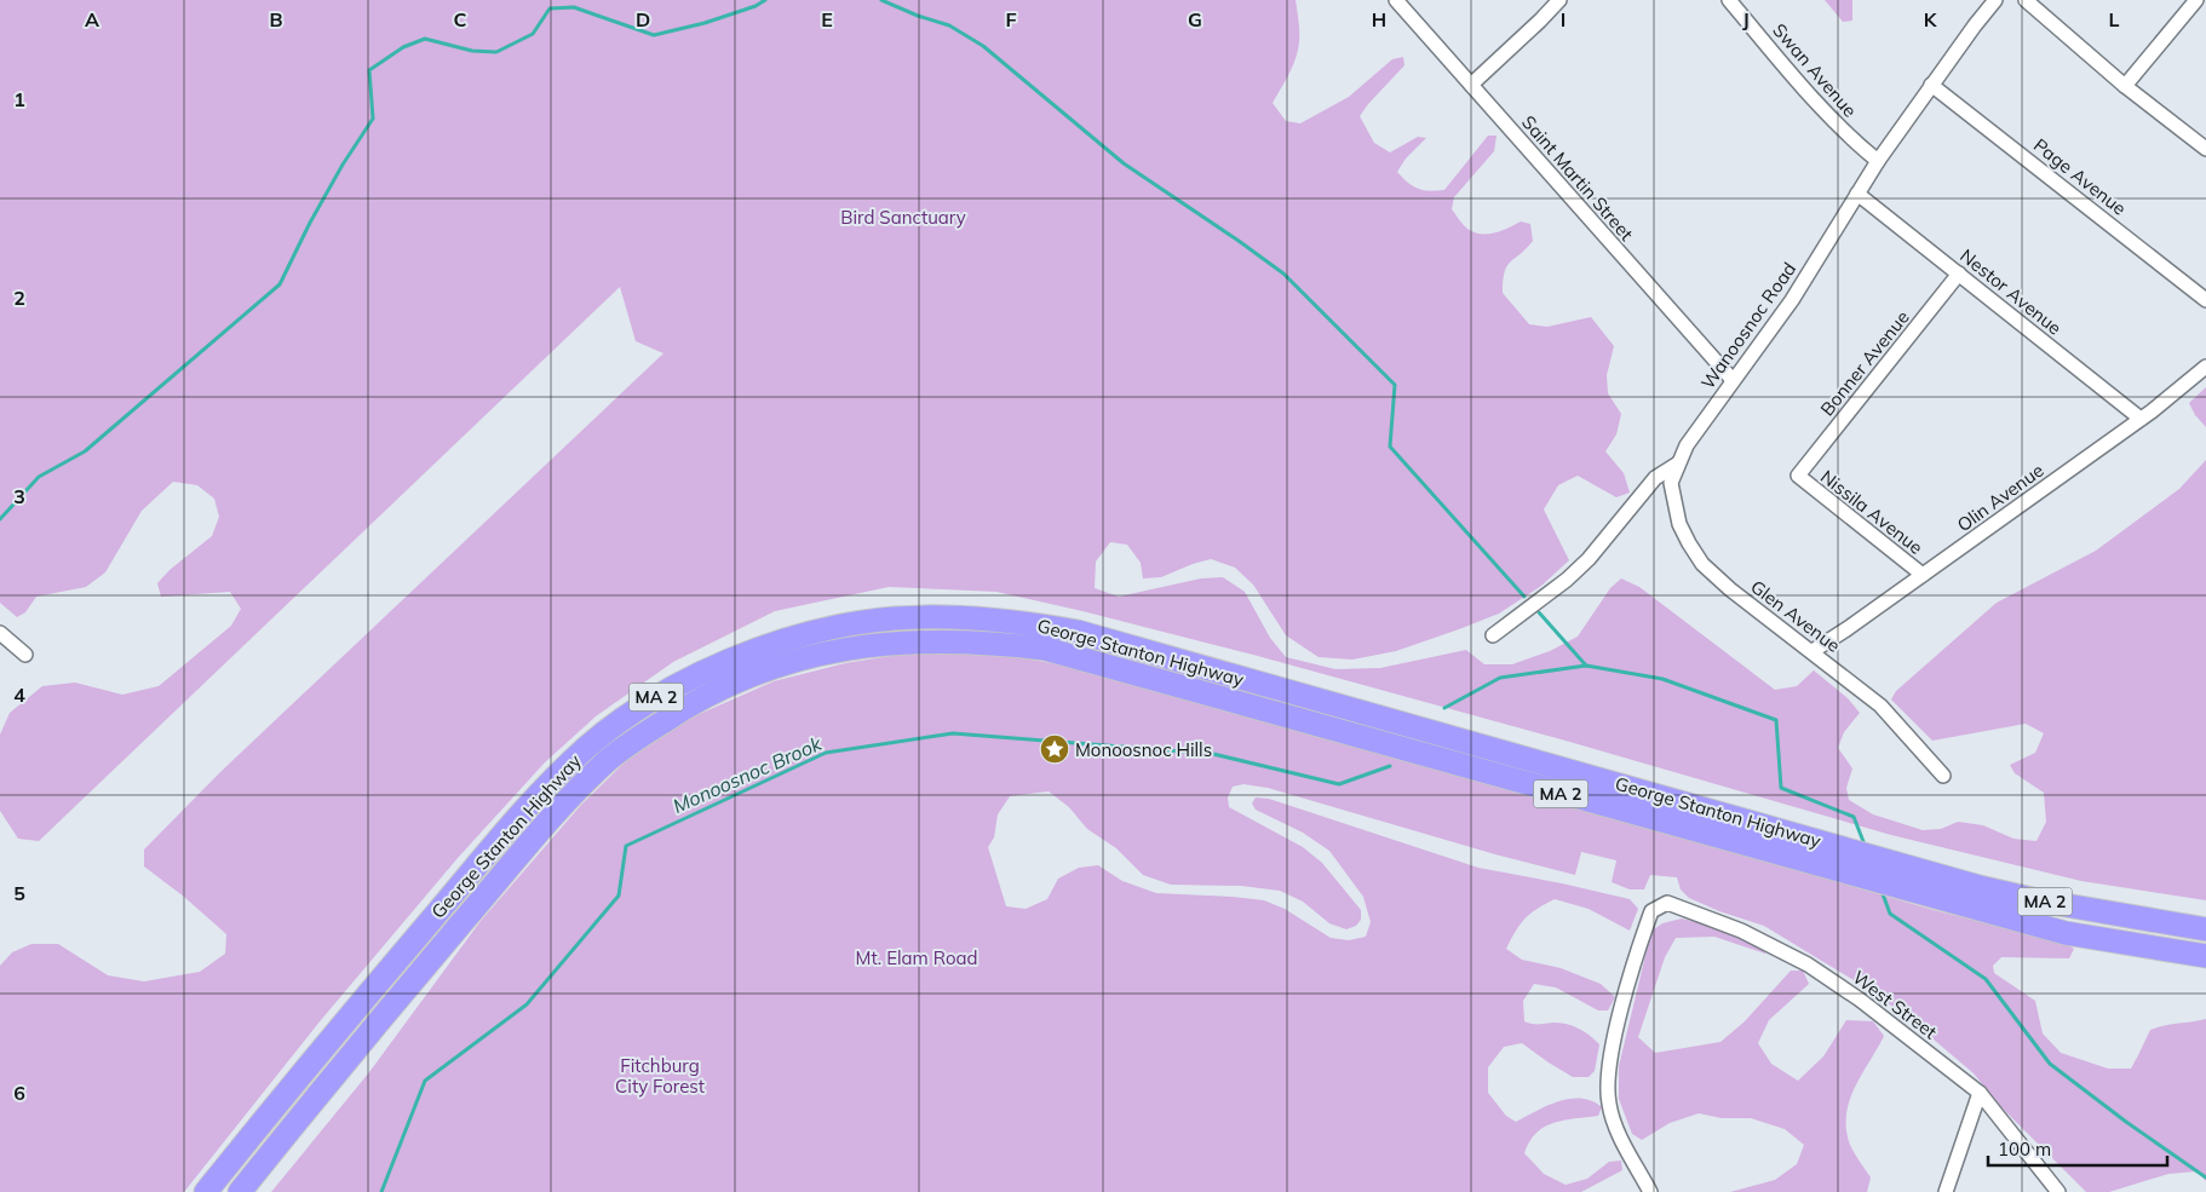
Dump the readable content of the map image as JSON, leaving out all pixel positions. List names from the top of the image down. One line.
{"streets":{"highway":["George Stanton Highway","MA 2"],"street":["Swan Avenue","Page Avenue","Saint Martin Street","Nestor Avenue","Wanoosnoc Road","Bonner Avenue","Olin Avenue","Nissila Avenue","Glen Avenue","West Street"]},"crossings":[["Swan Avenue","Wanoosnoc Road"],["Page Avenue","Wanoosnoc Road"],["Saint Martin Street","Wanoosnoc Road"],["Nestor Avenue","Wanoosnoc Road"],["Nestor Avenue","Bonner Avenue"],["Nestor Avenue","Olin Avenue"],["Wanoosnoc Road","Glen Avenue"],["Bonner Avenue","Nissila Avenue"],["Olin Avenue","Nissila Avenue"],["Olin Avenue","Glen Avenue"]],"water":["Monoosnoc Brook"],"parks":["Bird Sanctuary","Mt. Elam Road","Fitchburg City Forest"],"places":{"place":["Monoosnoc Hills"]},"scale_bar":"100 m","grid":{"columns":["A","B","C","D","E","F","G","H","I","J","K","L"],"rows":["1","2","3","4","5","6"]}}
